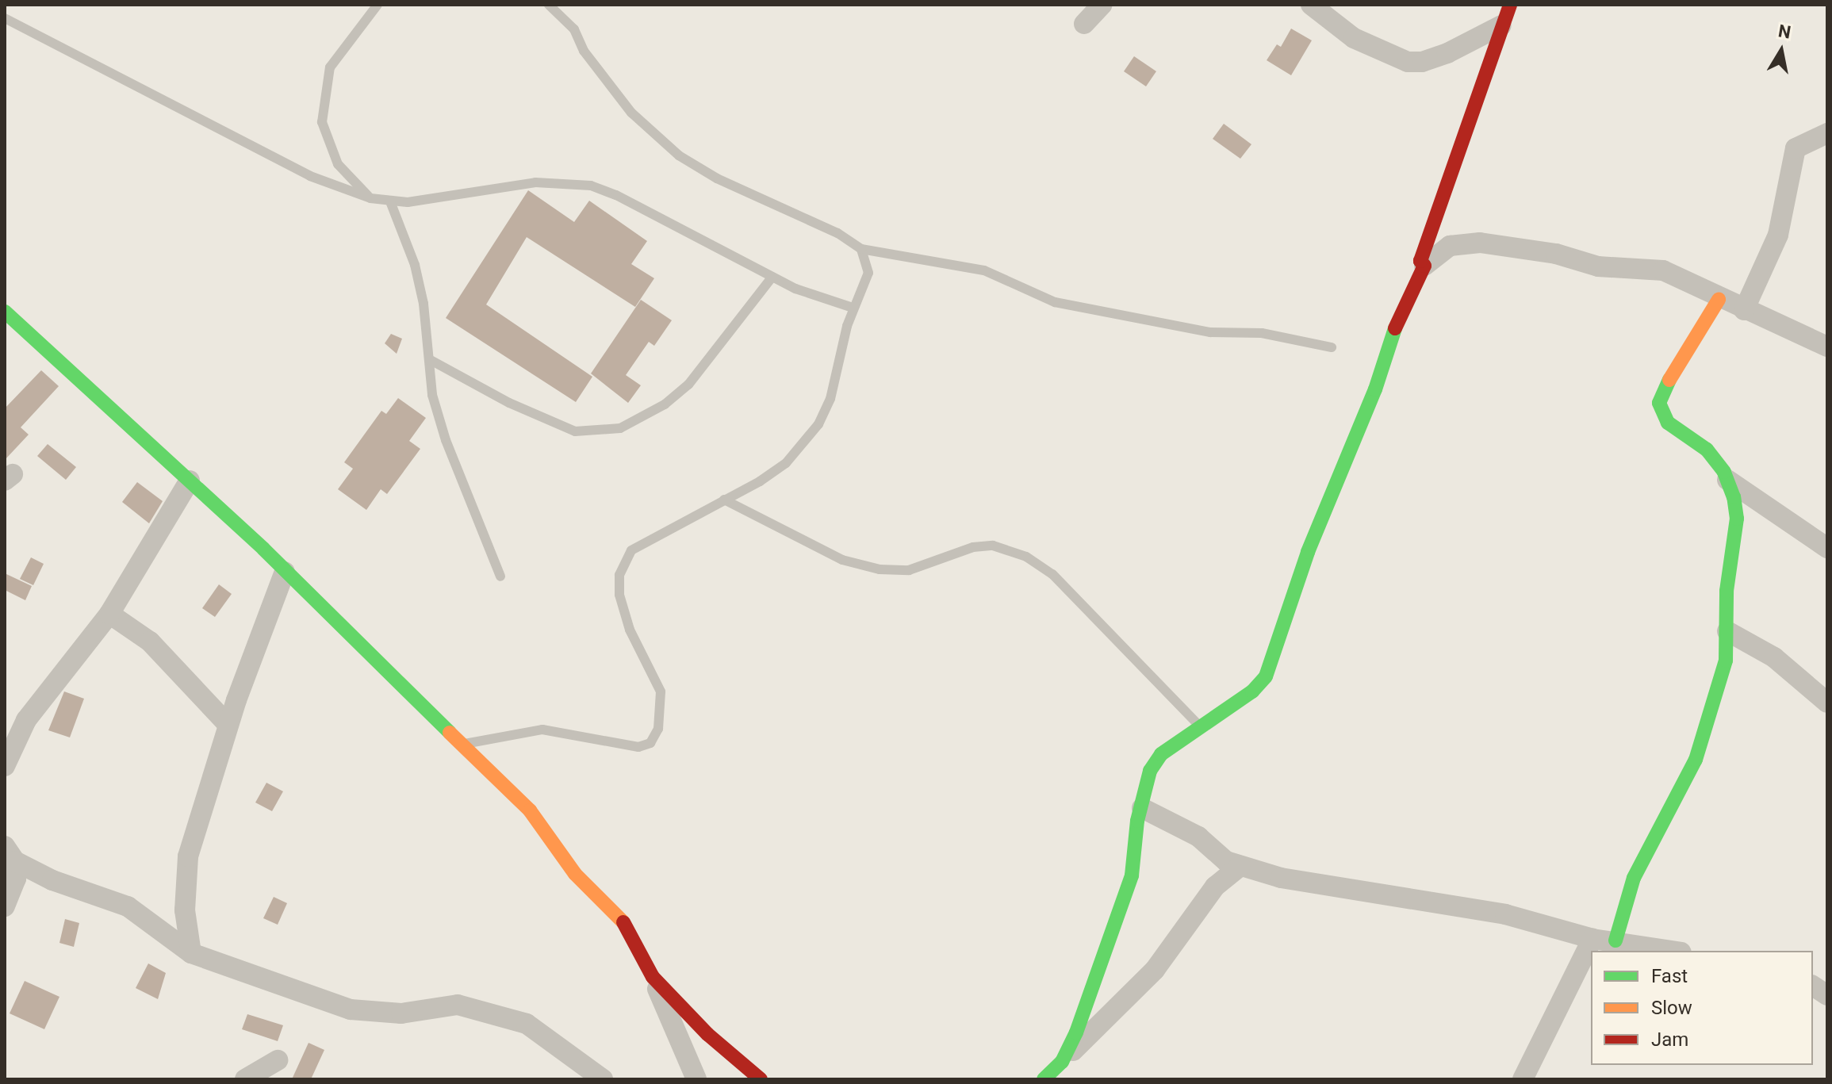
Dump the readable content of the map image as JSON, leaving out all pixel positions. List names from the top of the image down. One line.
{"legend":["Fast","Slow","Jam"],"north":"top"}
